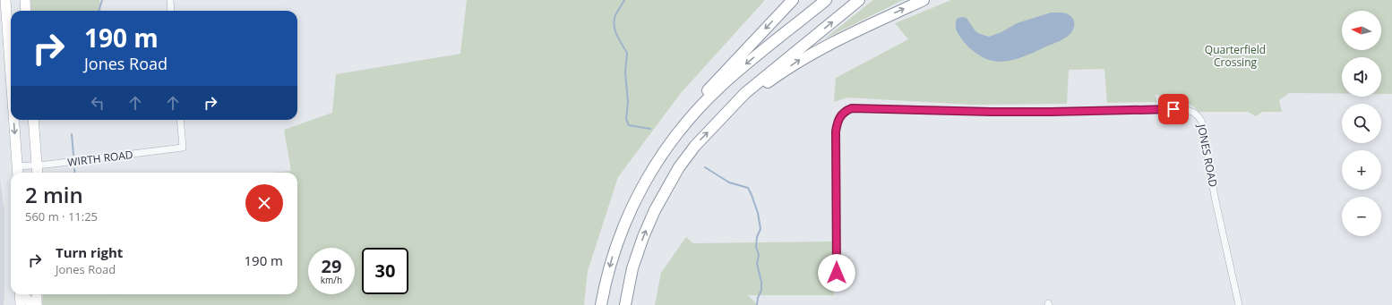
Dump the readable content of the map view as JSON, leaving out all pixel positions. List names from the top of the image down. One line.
{"streets":{"street":["JONES ROAD","WIRTH ROAD"]},"parks":["Quarterfield Crossing"],"north":"left","page":{"map_buttons":["+","−"],"turn":["190 m","Jones Road"],"heading":["2 min","560 m · 11:25"],"list":[{"name":"Turn right","note":"Jones Road","value":"190 m"}],"speed":"29 km/h","limit":"30"}}
